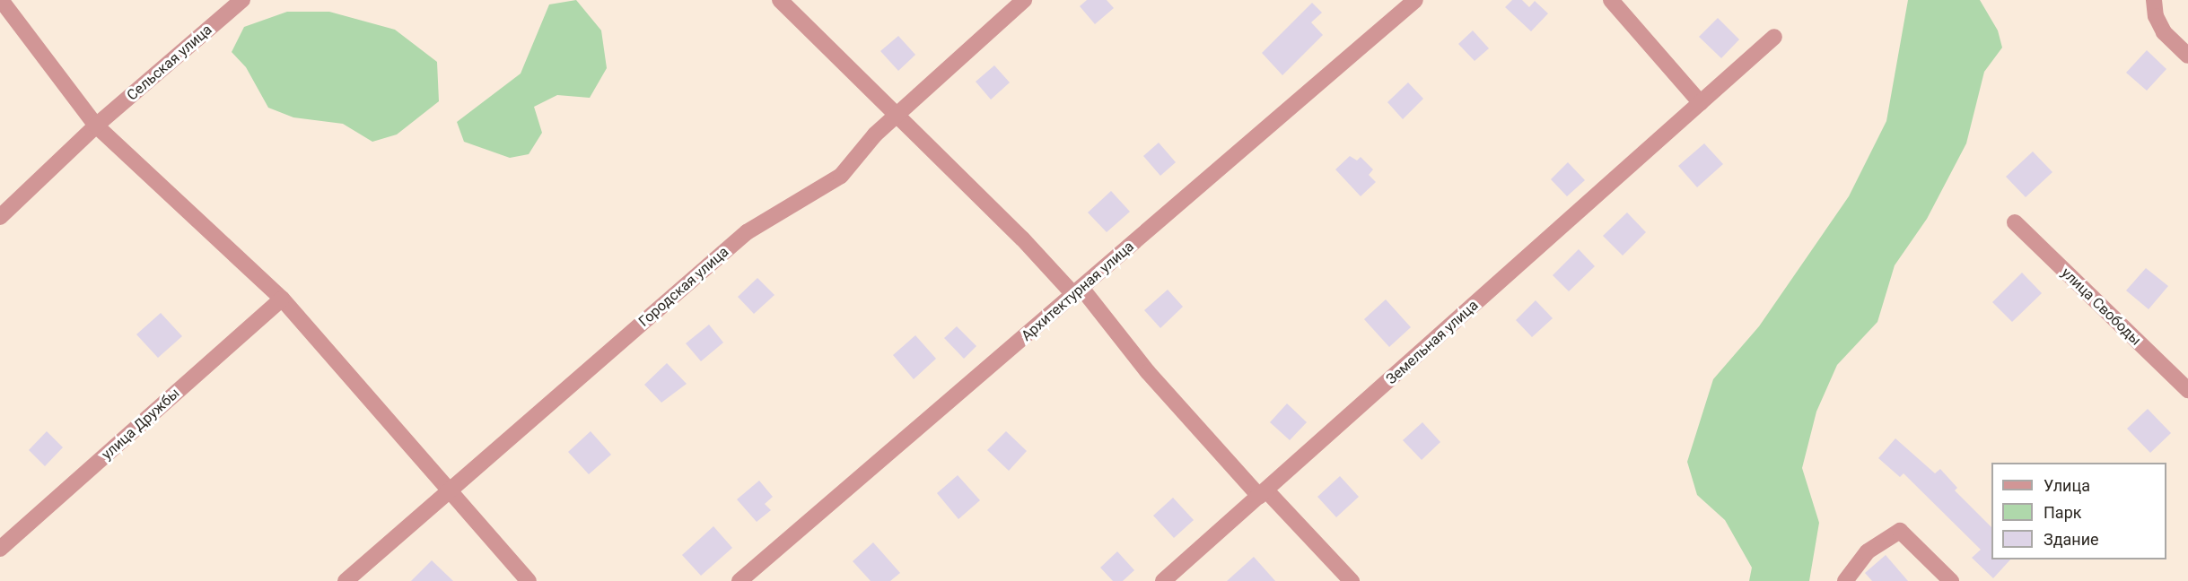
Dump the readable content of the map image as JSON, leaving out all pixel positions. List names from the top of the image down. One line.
{"streets":{"street":["Сельская улица","Городская улица","Архитектурная улица","улица Свободы","Земельная улица","улица Дружбы"]},"legend":["Улица","Парк","Здание"]}
